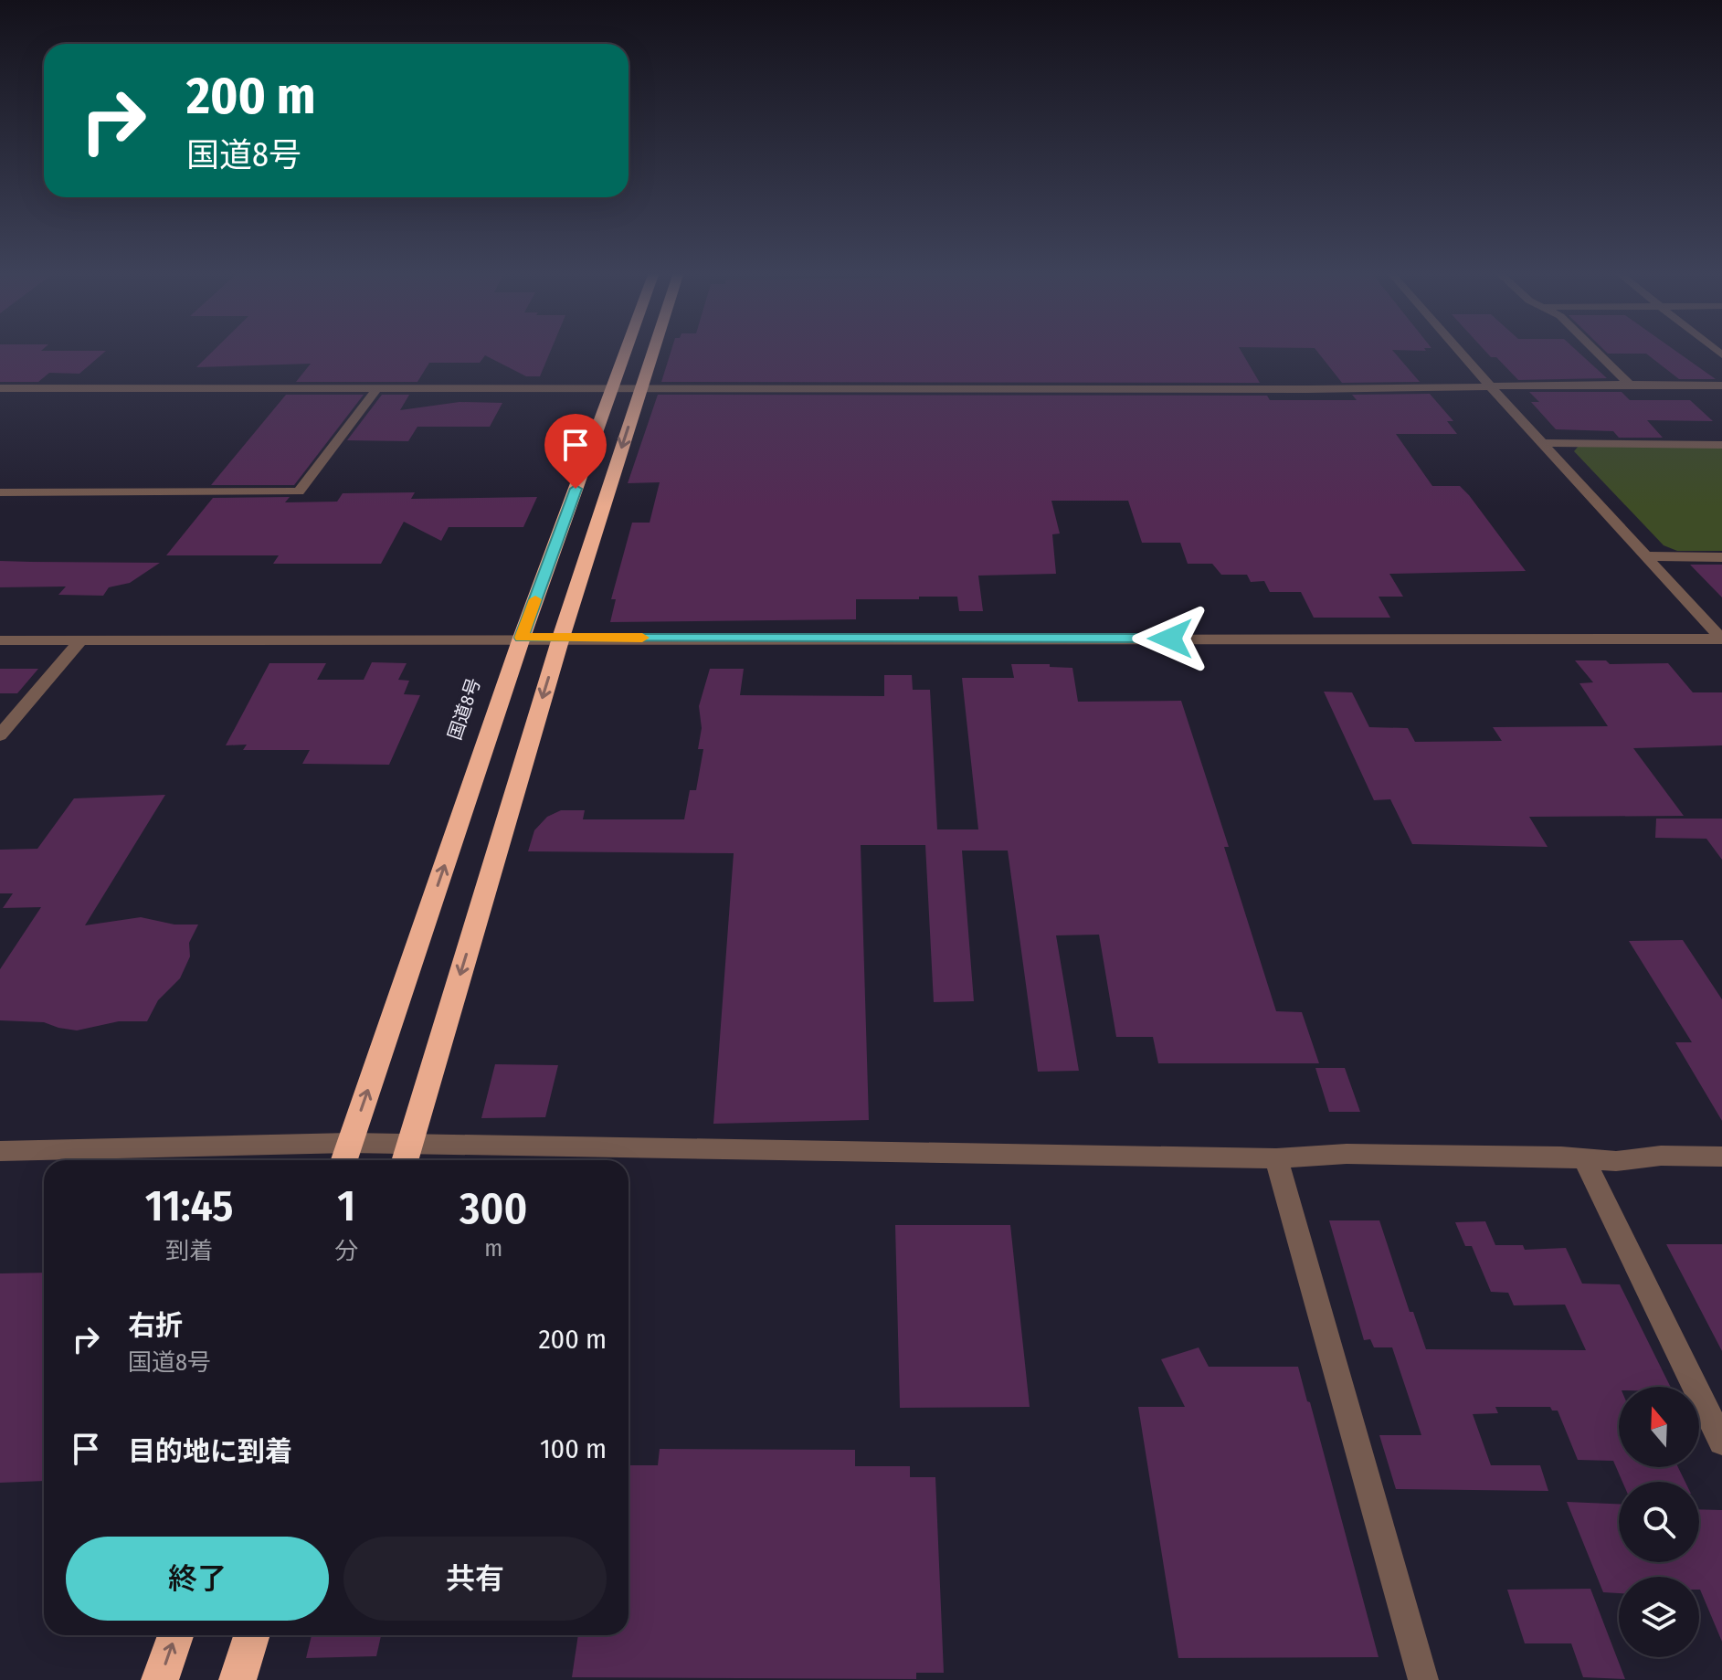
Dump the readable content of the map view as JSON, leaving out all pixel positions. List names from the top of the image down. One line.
{"streets":{"highway":["国道8号"]},"north":"top","page":{"turn":["200 m","国道8号"],"eta":["11:45","到着","1","分","300","m"],"list":[{"name":"右折","note":"国道8号","value":"200 m"},{"name":"目的地に到着","value":"100 m"}],"buttons":["終了","共有"]}}
